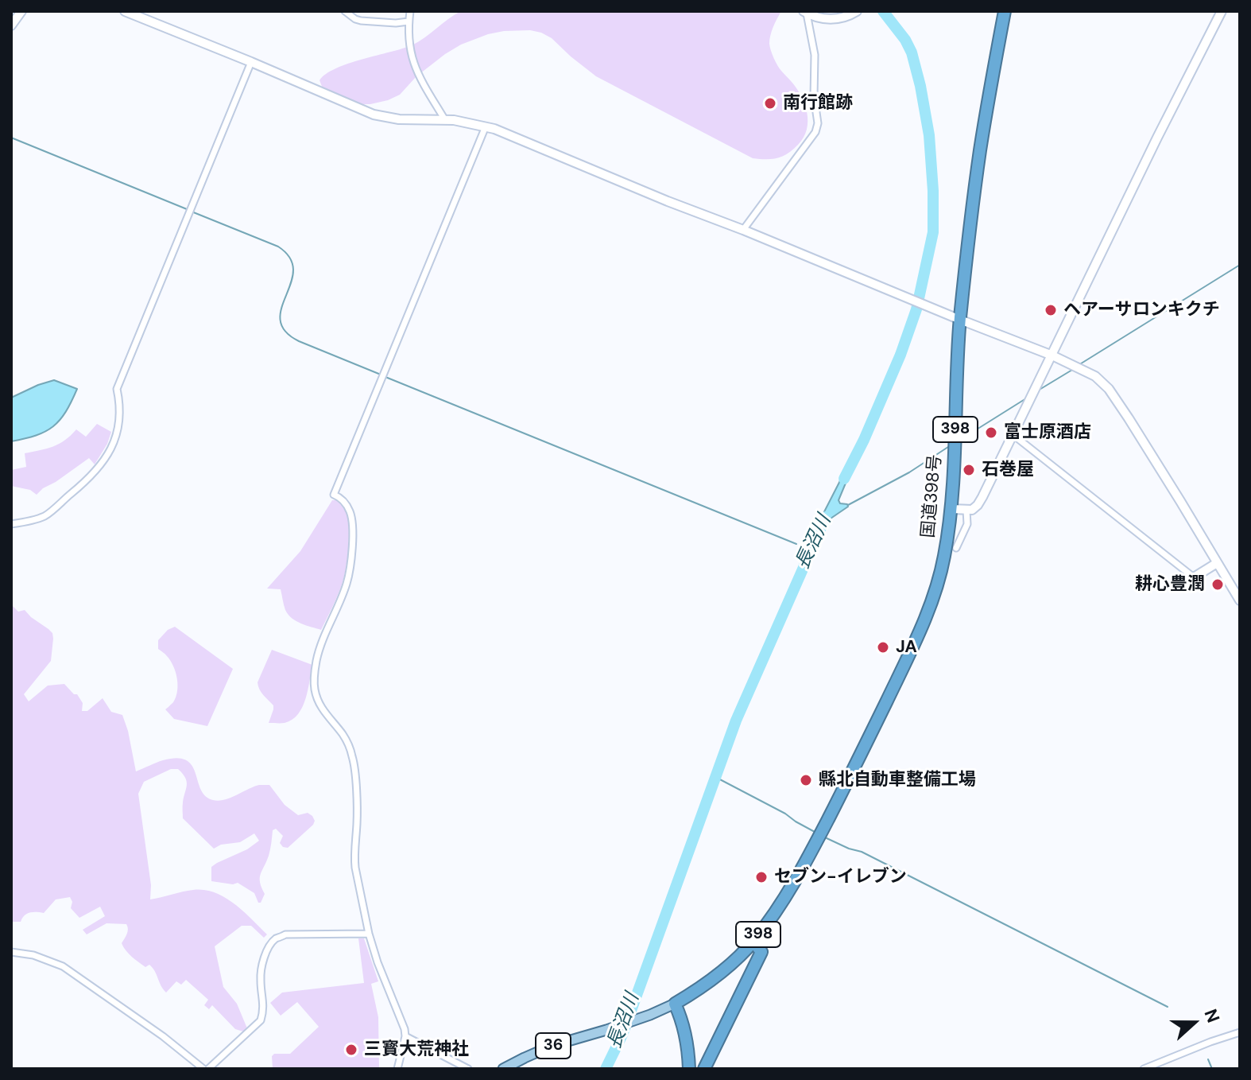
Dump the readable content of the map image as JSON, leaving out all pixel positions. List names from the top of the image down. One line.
{"streets":{"highway":["398","国道398号"],"main road":["36"]},"crossings":[["398","国道398号"],["国道398号","36"]],"water":["長沼川"],"places":["南行館跡","ヘアーサロンキクチ","富士原酒店","石巻屋","耕心豊潤","JA","縣北自動車整備工場","セブン-イレブン","三寳大荒神社"],"north":"right"}
